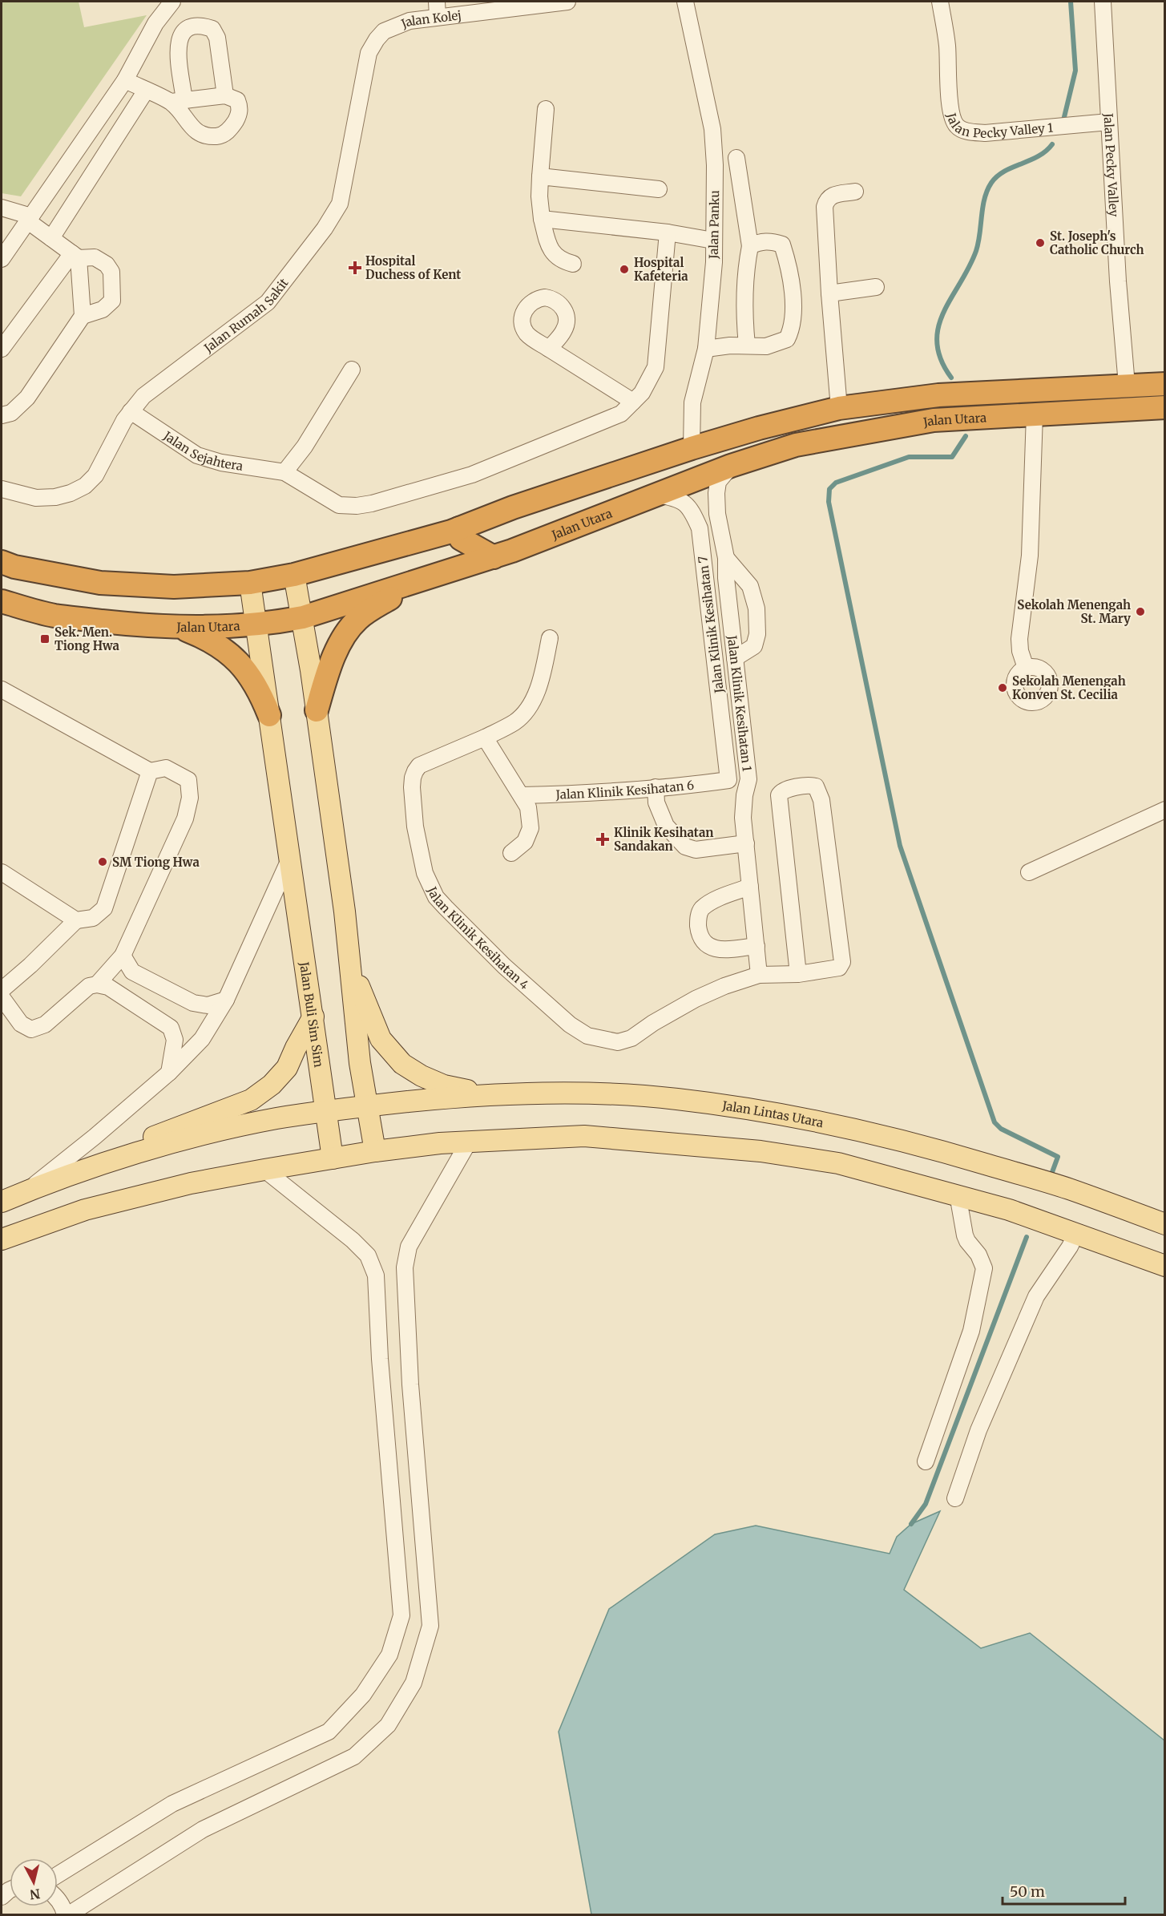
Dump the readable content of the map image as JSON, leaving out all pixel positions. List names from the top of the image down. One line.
{"streets":{"highway":["Jalan Utara"],"main road":["Jalan Buli Sim Sim","Jalan Lintas Utara"],"street":["Jalan Kolej","Jalan Pecky Valley 1","Jalan Pecky Valley","Jalan Panku","Jalan Rumah Sakit","Jalan Sejahtera","Jalan Klinik Kesihatan 7","Jalan Klinik Kesihatan 1","Jalan Klinik Kesihatan 6","Jalan Klinik Kesihatan 4"]},"crossings":[["Jalan Kolej","Jalan Rumah Sakit"],["Jalan Pecky Valley 1","Jalan Pecky Valley"],["Jalan Pecky Valley","Jalan Utara"],["Jalan Panku","Jalan Utara"],["Jalan Rumah Sakit","Jalan Sejahtera"],["Jalan Utara","Jalan Klinik Kesihatan 7"],["Jalan Utara","Jalan Klinik Kesihatan 1"],["Jalan Utara","Jalan Buli Sim Sim"],["Jalan Klinik Kesihatan 7","Jalan Klinik Kesihatan 6"],["Jalan Klinik Kesihatan 1","Jalan Klinik Kesihatan 4"],["Jalan Buli Sim Sim","Jalan Lintas Utara"]],"places":{"other":["St. Joseph's Catholic Church","Hospital Kafeteria","Sekolah Menengah St. Mary","Sekolah Menengah Konven St. Cecilia","SM Tiong Hwa"],"health":["Hospital Duchess of Kent","Klinik Kesihatan Sandakan"],"transit":["Sek. Men. Tiong Hwa"]},"scale_bar":"50 m","north":"bottom"}
